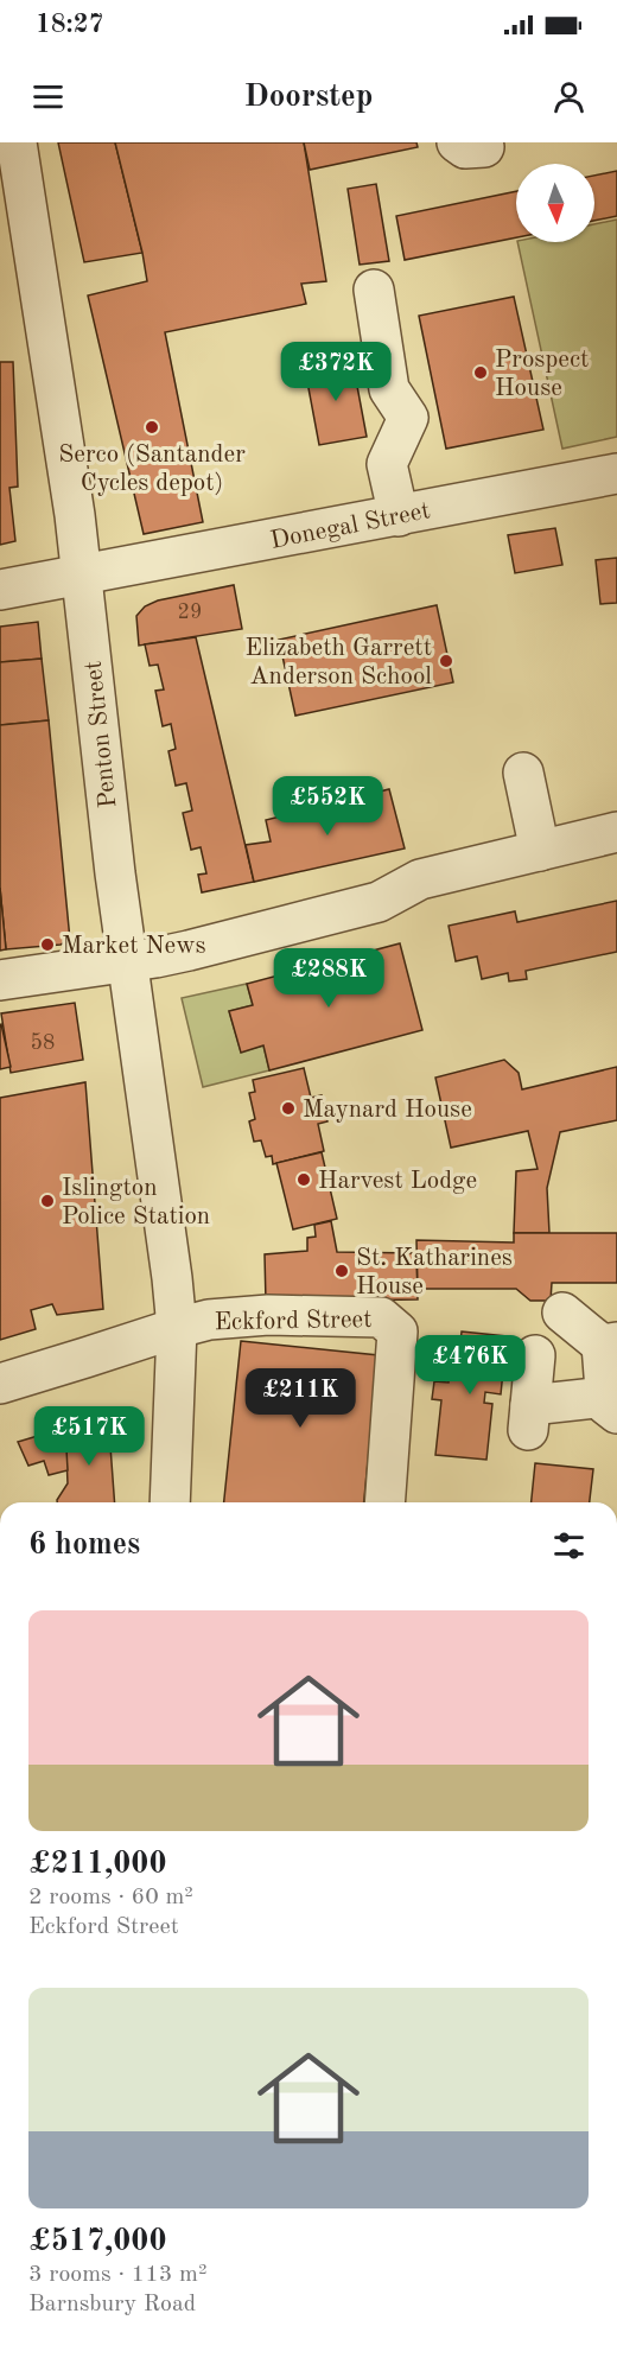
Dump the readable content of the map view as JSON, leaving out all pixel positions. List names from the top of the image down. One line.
{"streets":{"street":["Donegal Street","Penton Street","Eckford Street"]},"crossings":[["Donegal Street","Penton Street"],["Penton Street","Eckford Street"]],"places":["Prospect House","Serco (Santander Cycles depot)","Elizabeth Garrett Anderson School","Market News","Maynard House","Harvest Lodge","Islington Police Station","St. Katharines House"],"house_numbers":["29","58"],"north":"bottom","page":{"status":"18:27","header":"Doorstep","price":["£372K","£552K","£288K","£476K","£211K","£517K"],"heading":"6 homes","list":[{"name":"£211,000","note":"2 rooms · 60 m² · Eckford Street"},{"name":"£517,000","note":"3 rooms · 113 m² · Barnsbury Road"}]}}
